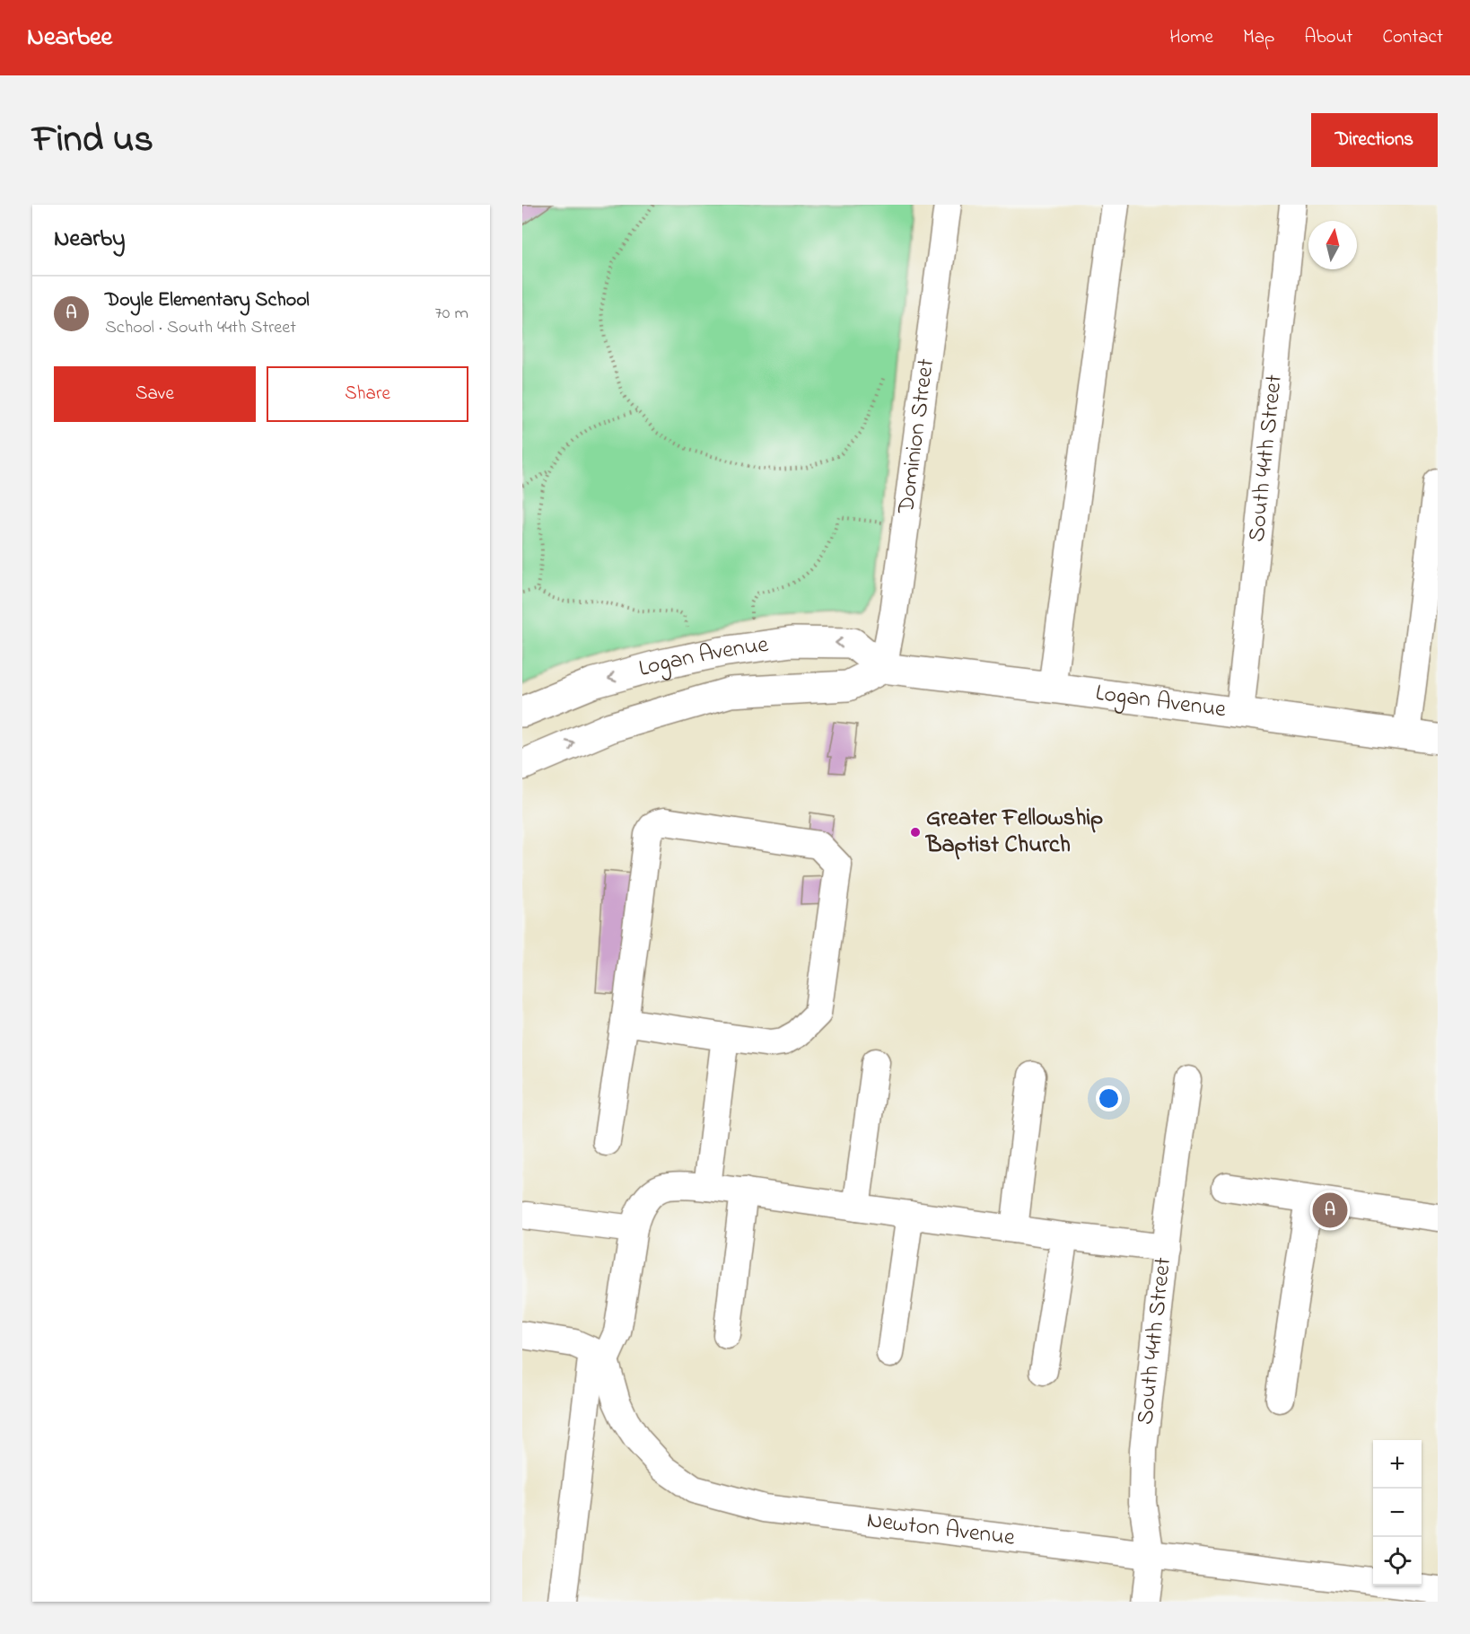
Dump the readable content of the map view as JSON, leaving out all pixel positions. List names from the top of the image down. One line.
{"streets":{"main road":["Logan Avenue"],"street":["Dominion Street","South 44th Street","Newton Avenue"]},"crossings":[["Dominion Street","Logan Avenue"],["South 44th Street","Logan Avenue"],["South 44th Street","Newton Avenue"]],"places":["Greater Fellowship Baptist Church"],"north":"top","page":{"header":"Nearbee","nav":["Home","Map","About","Contact"],"title":"Find us","buttons":["Directions",["Save","Share"]],"heading":"Nearby","list":[{"mark":"A","name":"Doyle Elementary School","note":"School · South 44th Street","value":"70 m"}],"pins":"A","map_buttons":["+","−"]}}
